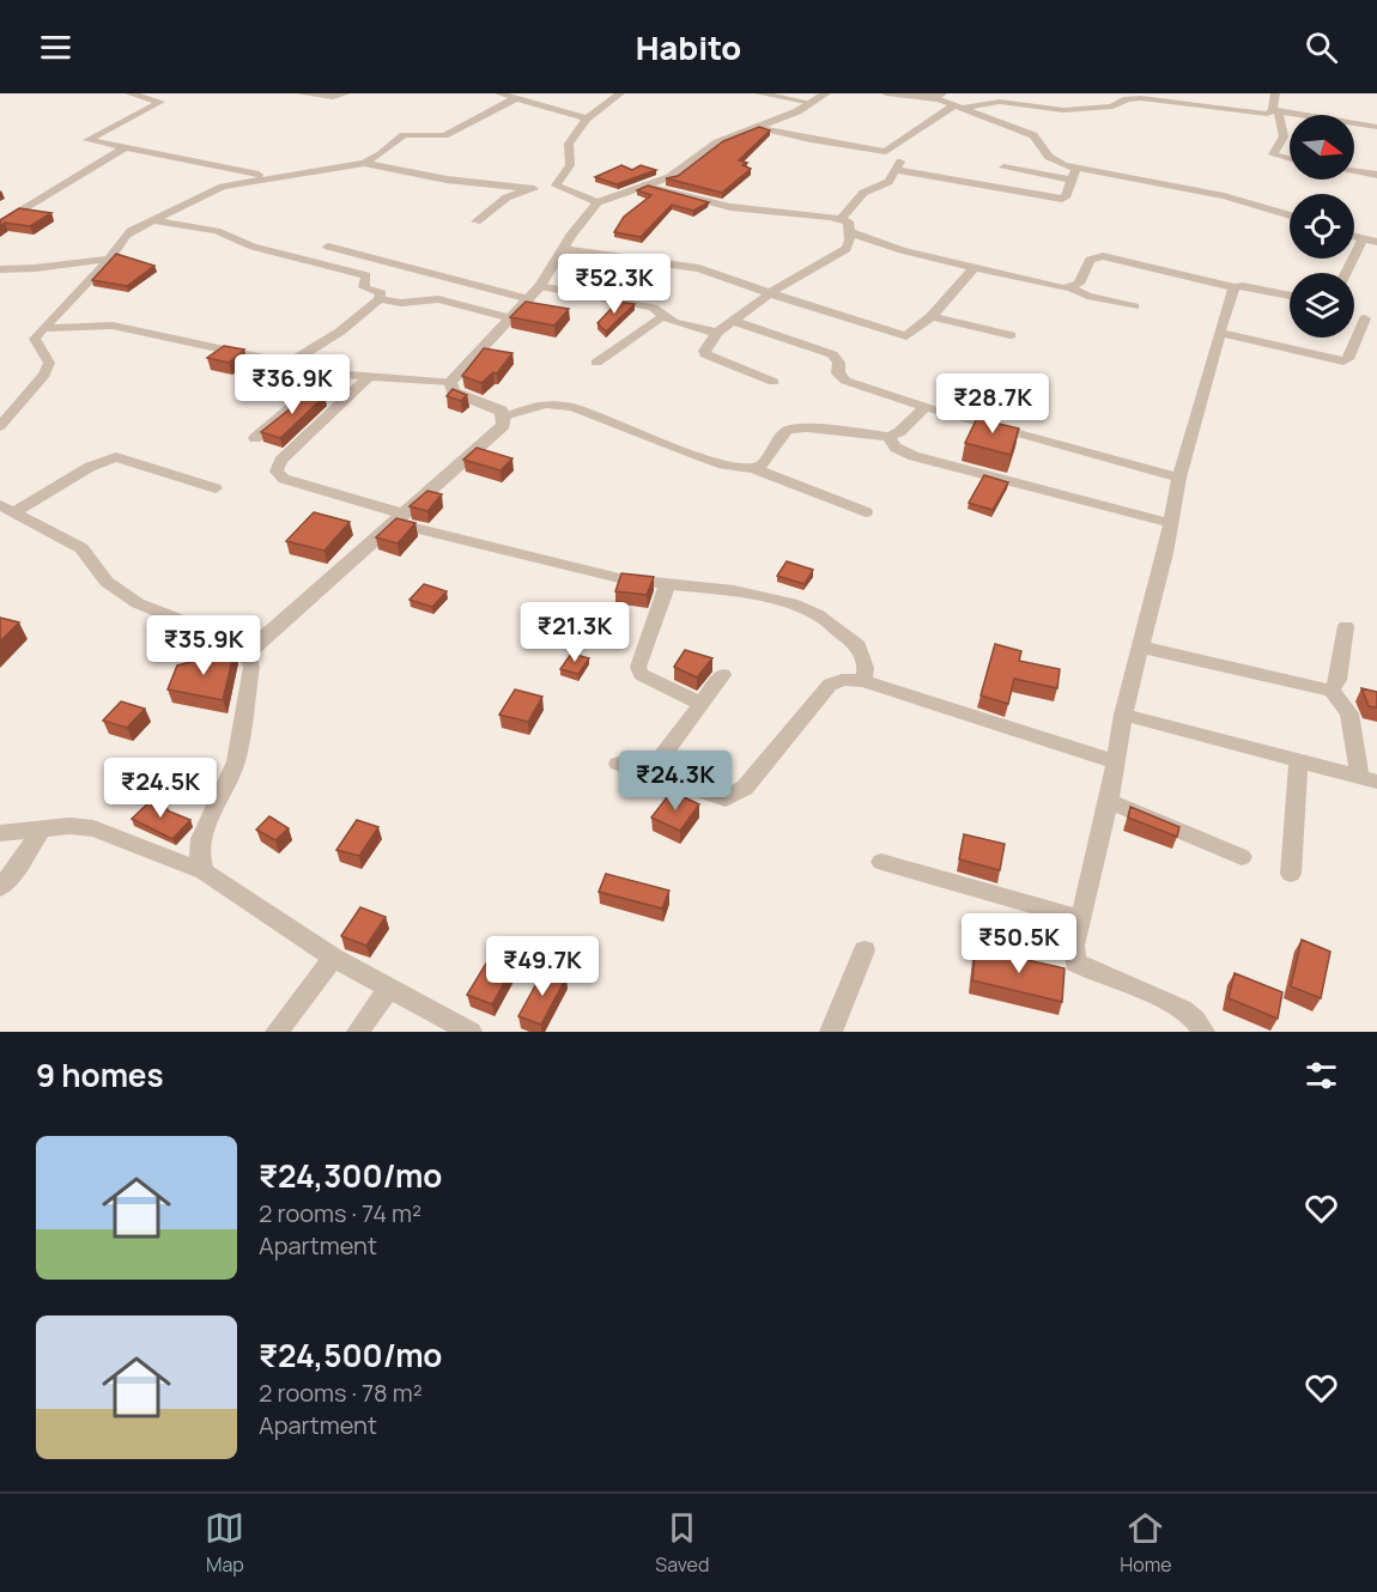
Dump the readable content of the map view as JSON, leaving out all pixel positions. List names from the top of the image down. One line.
{"north":"right","page":{"header":"Habito","price":["₹52.3K","₹36.9K","₹28.7K","₹21.3K","₹35.9K","₹24.3K","₹24.5K","₹50.5K","₹49.7K"],"heading":"9 homes","list":[{"name":"₹24,300/mo","note":"2 rooms · 74 m² · Apartment"},{"name":"₹24,500/mo","note":"2 rooms · 78 m² · Apartment"}],"tabs":["Map","Saved","Home"]}}
